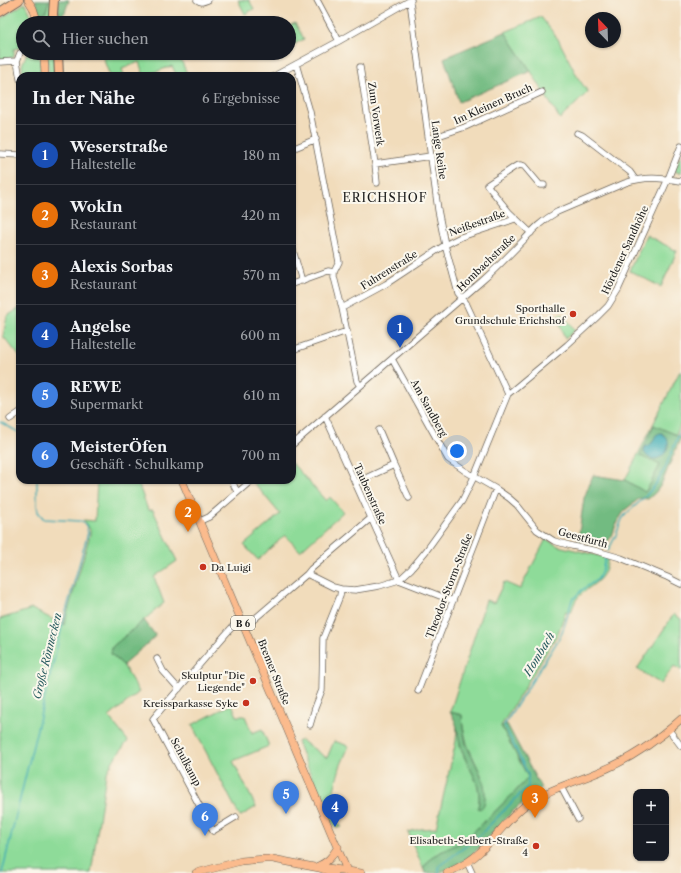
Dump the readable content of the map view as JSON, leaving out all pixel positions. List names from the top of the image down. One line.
{"streets":{"main road":["B 6","Bremer Straße"],"street":["Im Kleinen Bruch","Zum Vorwerk","Lange Reihe","Neißestraße","Hördener Sandhöhe","Hombachstraße","Fuhrenstraße","Am Sandberg","Taubenstraße","Geestfurth","Theodor-Storm-Straße","Schulkamp"]},"crossings":[["Im Kleinen Bruch","Lange Reihe"],["Lange Reihe","Neißestraße"],["Lange Reihe","Hördener Sandhöhe"],["Lange Reihe","Hombachstraße"],["Lange Reihe","Fuhrenstraße"],["Neißestraße","Fuhrenstraße"],["Hördener Sandhöhe","Hombachstraße"],["Hördener Sandhöhe","Am Sandberg"],["Hördener Sandhöhe","Taubenstraße"],["Hördener Sandhöhe","Geestfurth"],["Hombachstraße","Am Sandberg"],["Hombachstraße","Taubenstraße"],["Am Sandberg","Geestfurth"],["Geestfurth","Theodor-Storm-Straße"]],"districts":["ERICHSHOF"],"water":["Hombach","Große Rönnecken"],"places":["Sporthalle Grundschule Erichshof","Da Luigi","Skulptur \"Die Liegende\"","Kreissparkasse Syke","Elisabeth-Selbert-Straße 4"],"north":"top left","page":{"search":"Hier suchen","heading":["In der Nähe","6 Ergebnisse"],"list":[{"mark":"1","name":"Weserstraße","note":"Haltestelle","value":"180 m"},{"mark":"2","name":"WokIn","note":"Restaurant","value":"420 m"},{"mark":"3","name":"Alexis Sorbas","note":"Restaurant","value":"570 m"},{"mark":"4","name":"Angelse","note":"Haltestelle","value":"600 m"},{"mark":"5","name":"REWE","note":"Supermarkt","value":"610 m"},{"mark":"6","name":"MeisterÖfen","note":"Geschäft · Schulkamp","value":"700 m"}],"pins":["1","2","5","3","4","6"],"map_buttons":["+","−"]}}
